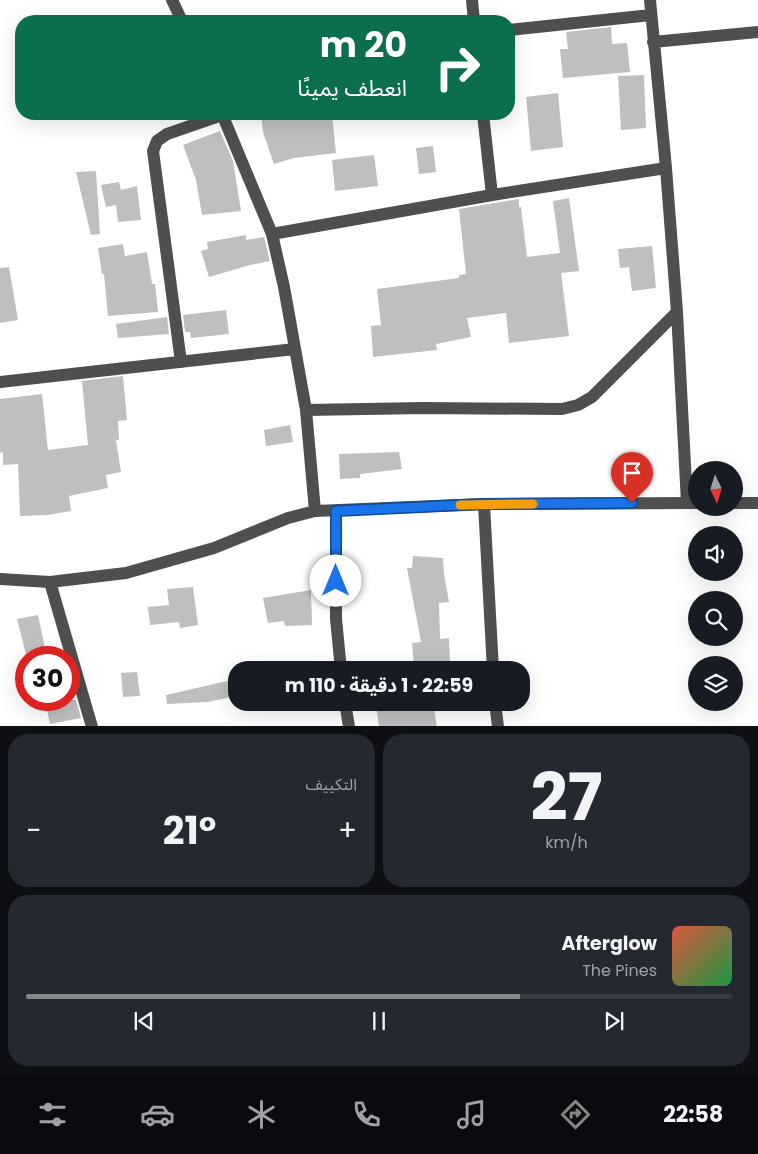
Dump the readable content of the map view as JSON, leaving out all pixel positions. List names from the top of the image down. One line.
{"north":"bottom","page":{"turn":["20 m","انعطف يمينًا"],"limit":"30","trip":"22:59 · 1 دقيقة · 110 m","tile":[["27","km/h"],"التكييف"],"heat":["−","21°","+"],"song":["Afterglow","The Pines"],"tabs":"22:58"}}
